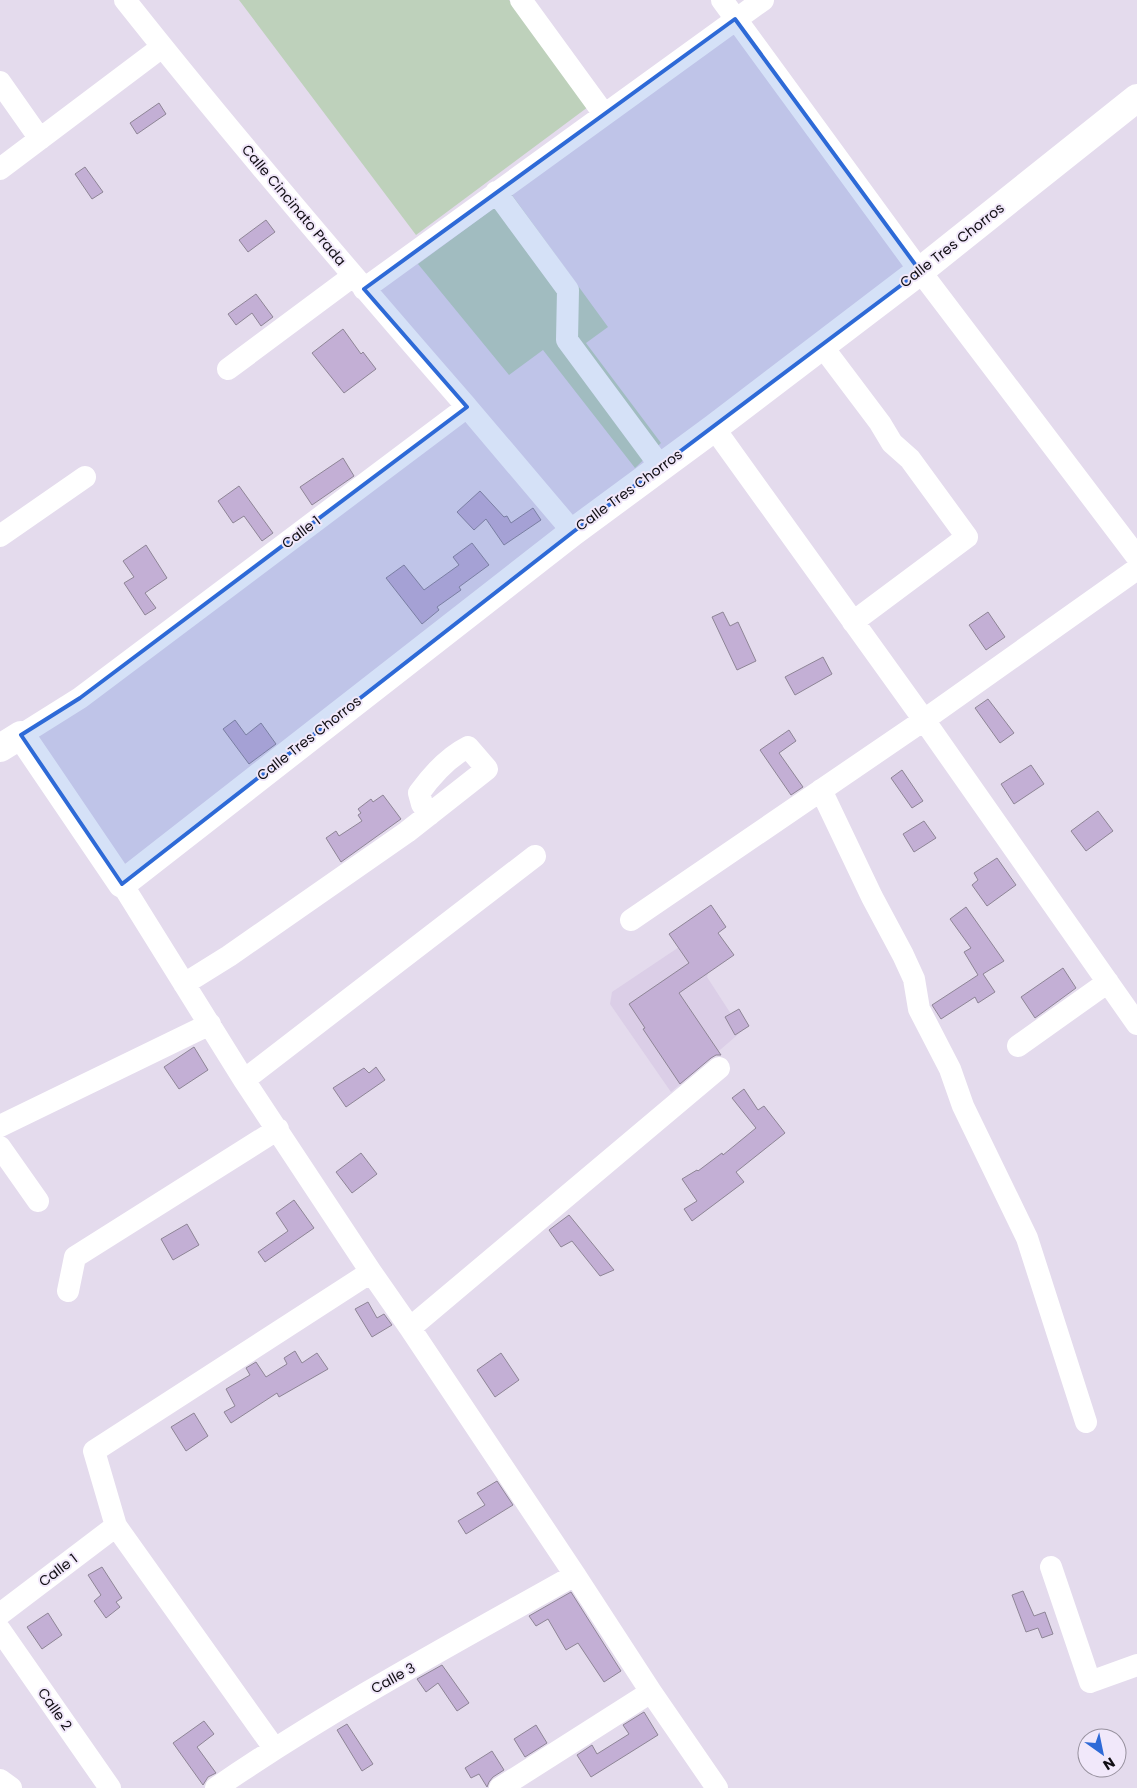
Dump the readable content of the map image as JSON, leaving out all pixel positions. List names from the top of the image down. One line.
{"streets":{"main road":["Calle Tres Chorros"],"street":["Calle Cincinato Prada","Calle 1","Calle 3","Calle 2"]},"crossings":[["Calle Cincinato Prada","Calle 1"]],"north":"bottom right"}
